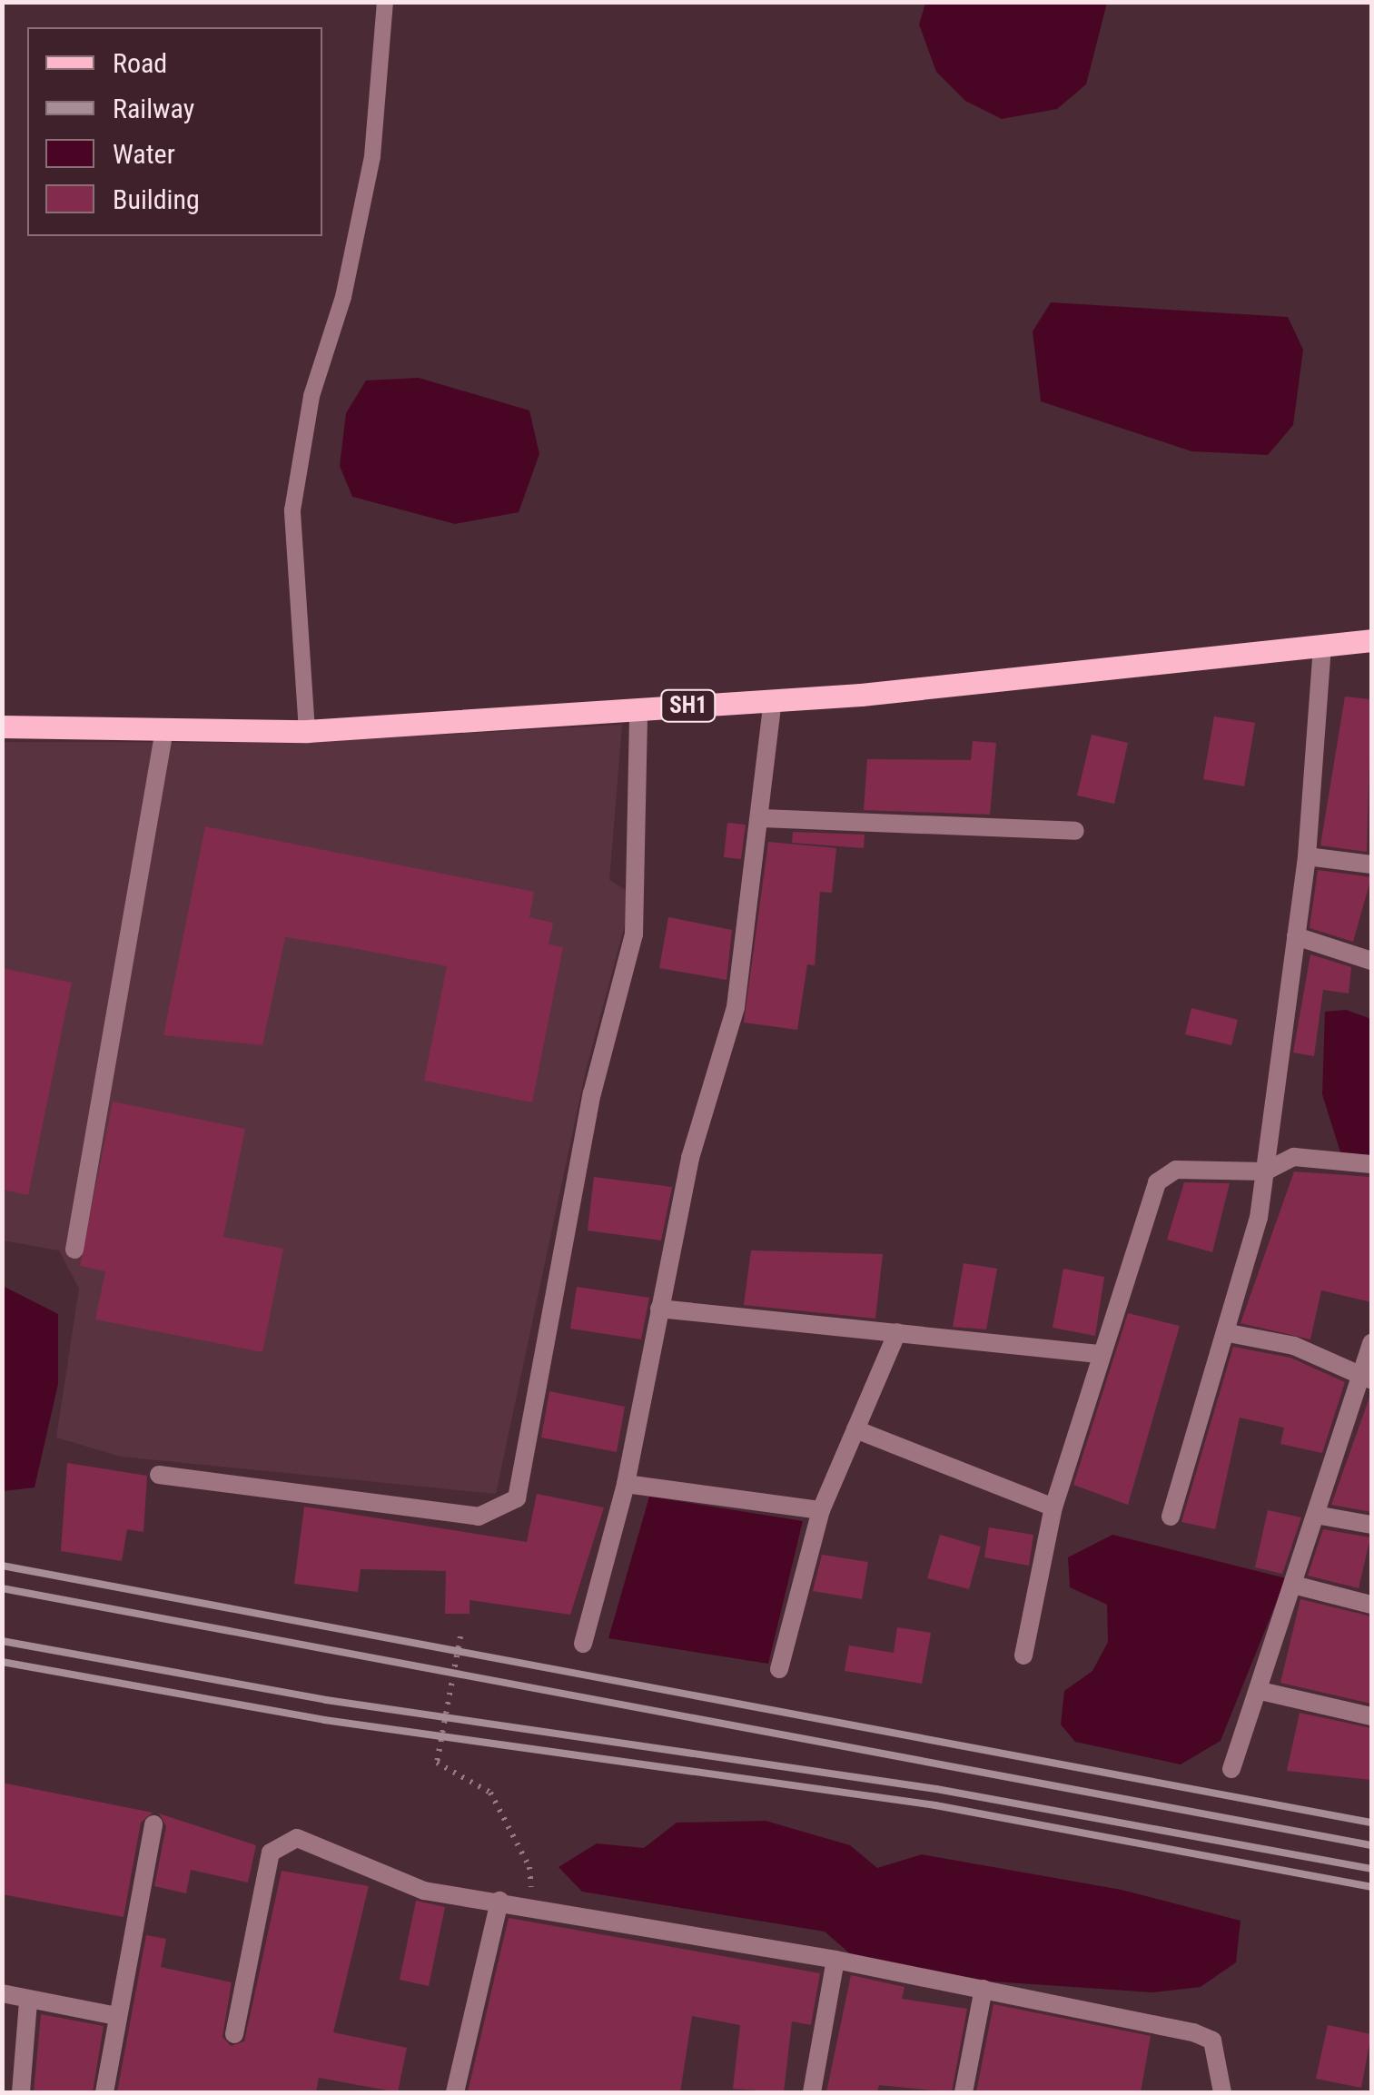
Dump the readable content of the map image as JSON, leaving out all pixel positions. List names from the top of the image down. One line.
{"streets":{"main road":["SH1"]},"legend":["Road","Railway","Water","Building"]}
